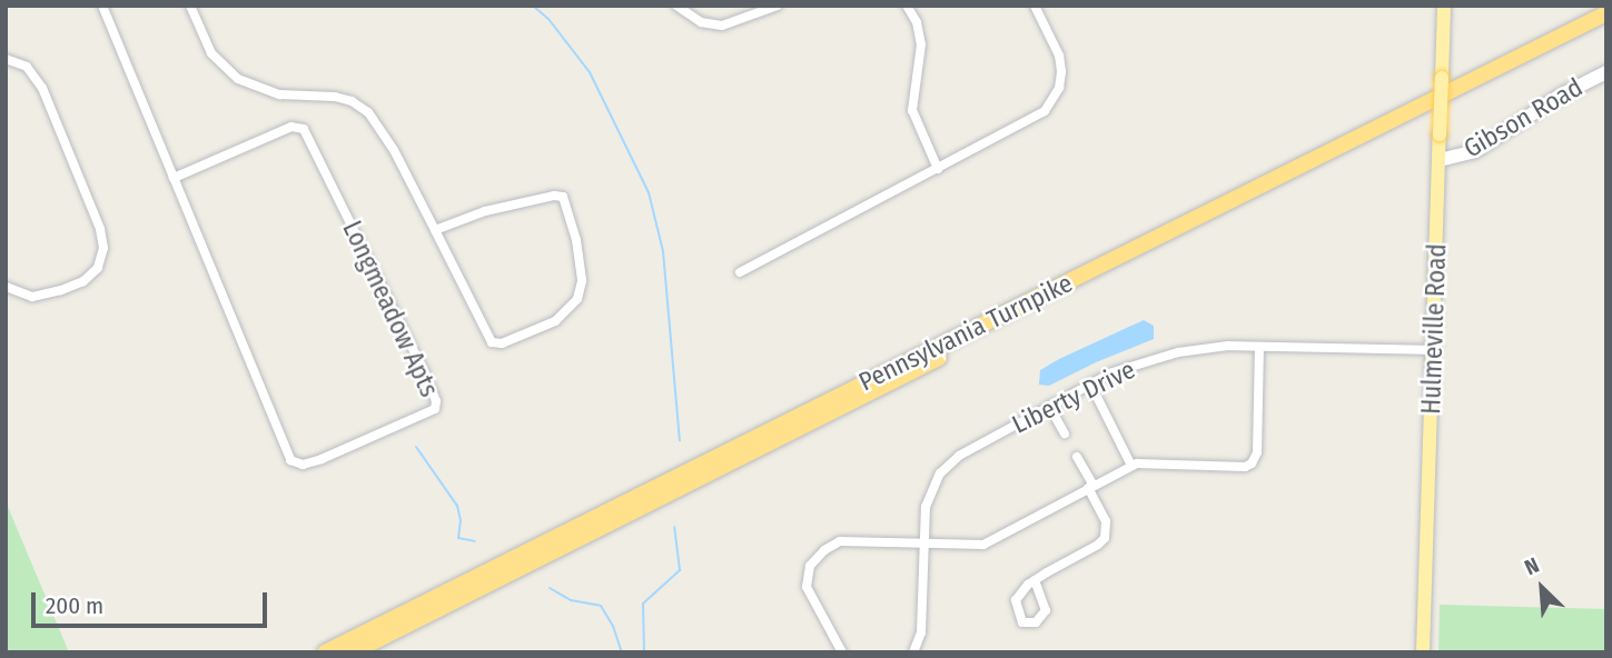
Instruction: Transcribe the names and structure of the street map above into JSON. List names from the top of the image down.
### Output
{
  "streets": {
    "highway": ["Pennsylvania Turnpike"],
    "main road": ["Gibson Road", "Hulmeville Road"],
    "street": ["Longmeadow Apts", "Liberty Drive"]
  },
  "crossings": [
    ["Gibson Road", "Hulmeville Road"],
    ["Hulmeville Road", "Liberty Drive"]
  ],
  "scale_bar": "200 m",
  "north": "top left"
}
